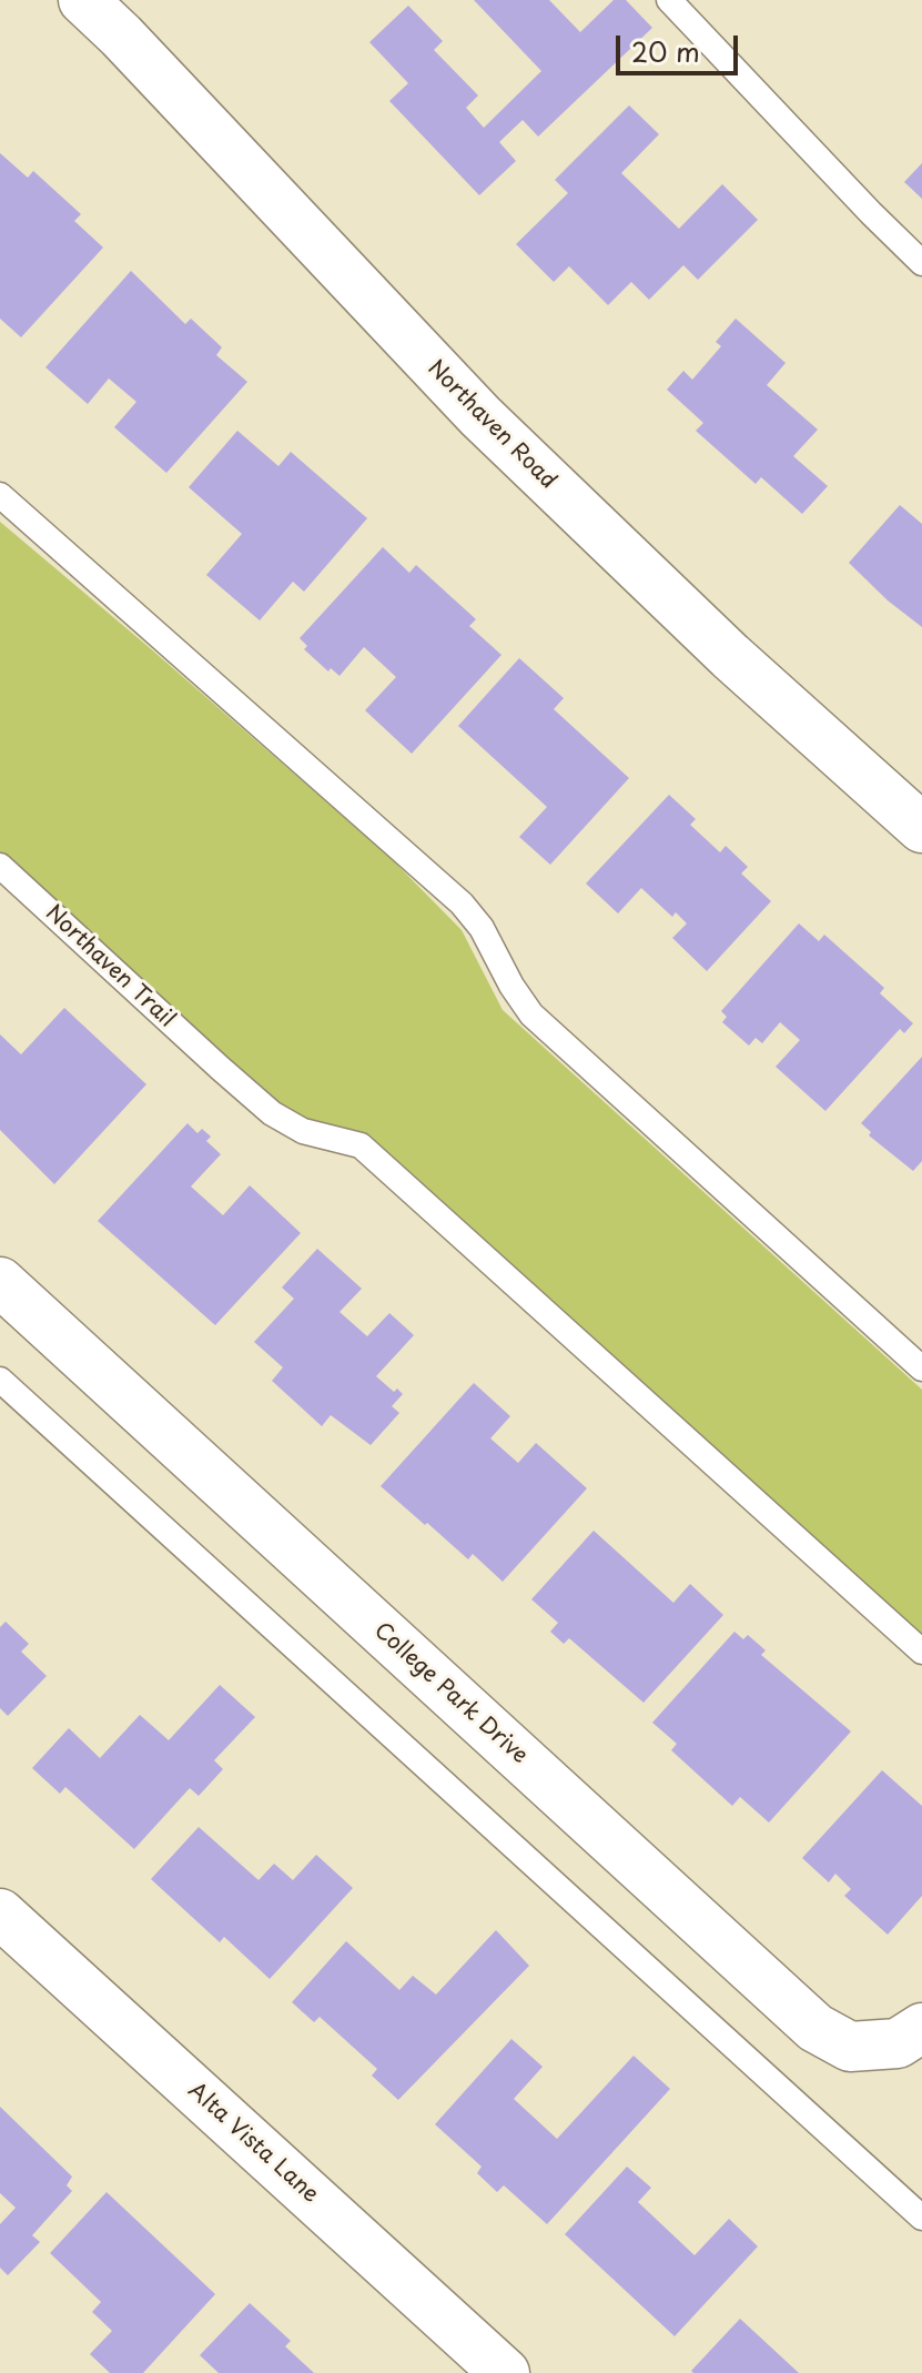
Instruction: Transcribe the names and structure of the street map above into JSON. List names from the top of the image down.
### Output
{
  "streets": {
    "street": ["Northaven Road", "College Park Drive", "Alta Vista Lane"],
    "lane": ["Northaven Trail"]
  },
  "scale_bar": "20 m"
}
